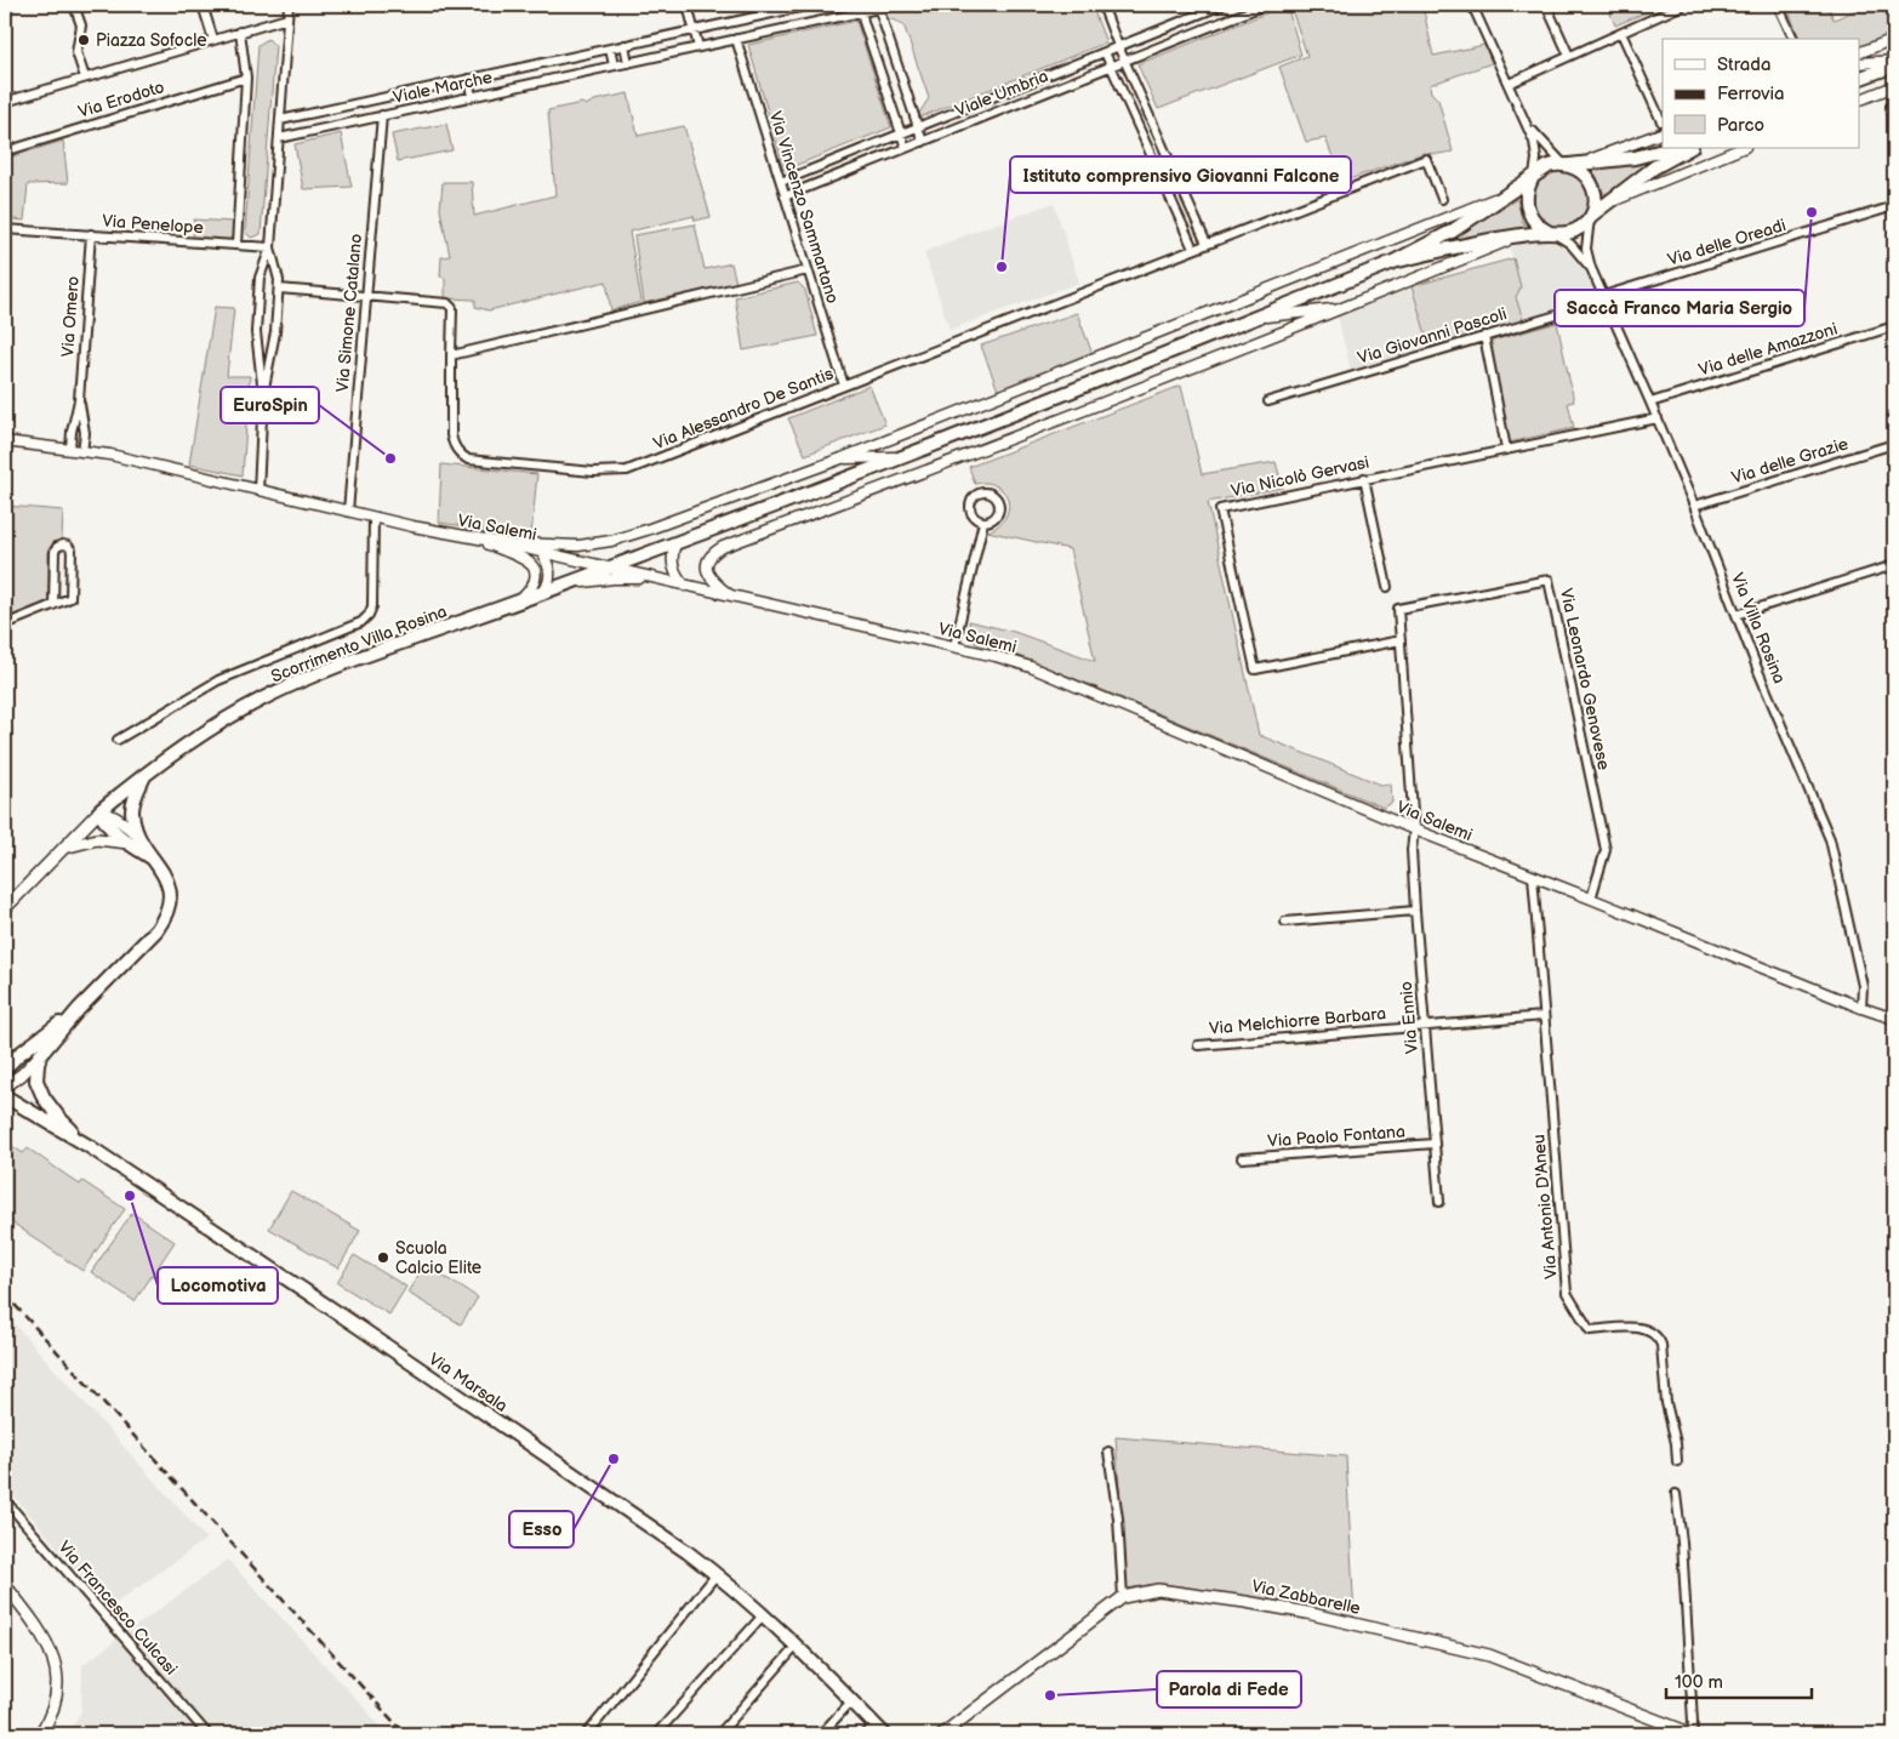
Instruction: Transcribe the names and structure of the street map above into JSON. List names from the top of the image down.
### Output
{
  "streets": {
    "main road": ["Scorrimento Villa Rosina", "Via Marsala", "Via Zabbarelle"],
    "street": [
      "Viale Marche",
      "Viale Umbria",
      "Via Erodoto",
      "Via Vincenzo Sammartano",
      "Via Penelope",
      "Via delle Oreadi",
      "Via Simone Catalano",
      "Via Omero",
      "Via Giovanni Pascoli",
      "Via delle Amazzoni",
      "Via Alessandro De Santis",
      "Via delle Grazie",
      "Via Nicolò Gervasi",
      "Via Salemi",
      "Via Villa Rosina",
      "Via Leonardo Genovese",
      "Via Ennio",
      "Via Melchiorre Barbara",
      "Via Paolo Fontana",
      "Via Antonio D'Aneu",
      "Via Francesco Culcasi"
    ]
  },
  "crossings": [
    ["Viale Marche", "Via Vincenzo Sammartano"],
    ["Viale Marche", "Via Simone Catalano"],
    ["Viale Umbria", "Via Vincenzo Sammartano"],
    ["Via Vincenzo Sammartano", "Via Alessandro De Santis"],
    ["Via Penelope", "Via Omero"],
    ["Via delle Oreadi", "Via Giovanni Pascoli"],
    ["Via delle Oreadi", "Via Villa Rosina"],
    ["Via Simone Catalano", "Via Alessandro De Santis"],
    ["Via Simone Catalano", "Via Salemi"],
    ["Via Giovanni Pascoli", "Via Villa Rosina"],
    ["Via delle Amazzoni", "Via Villa Rosina"],
    ["Via delle Grazie", "Via Villa Rosina"],
    ["Via Nicolò Gervasi", "Via Villa Rosina"],
    ["Via Nicolò Gervasi", "Via Ennio"],
    ["Via Salemi", "Via Villa Rosina"],
    ["Via Salemi", "Scorrimento Villa Rosina"],
    ["Via Salemi", "Via Leonardo Genovese"],
    ["Via Salemi", "Via Ennio"],
    ["Via Salemi", "Via Antonio D'Aneu"],
    ["Via Leonardo Genovese", "Via Ennio"],
    ["Via Ennio", "Via Melchiorre Barbara"],
    ["Via Ennio", "Via Paolo Fontana"],
    ["Via Melchiorre Barbara", "Via Antonio D'Aneu"]
  ],
  "places": [
    "Piazza Sofocle",
    "Saccà Franco Maria Sergio",
    "Istituto comprensivo Giovanni Falcone",
    "EuroSpin",
    "Locomotiva",
    "Scuola Calcio Elite",
    "Esso",
    "Parola di Fede"
  ],
  "legend": ["Strada", "Ferrovia", "Parco"],
  "scale_bar": "100 m"
}
